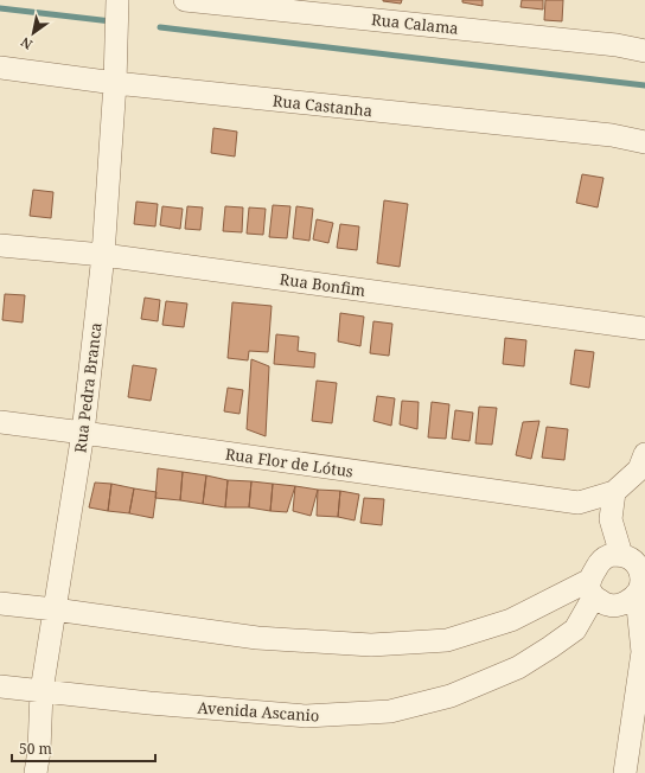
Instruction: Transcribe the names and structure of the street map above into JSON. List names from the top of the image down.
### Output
{
  "streets": {
    "street": [
      "Rua Calama",
      "Rua Castanha",
      "Rua Bonfim",
      "Rua Pedra Branca",
      "Rua Flor de Lótus",
      "Avenida Ascanio"
    ]
  },
  "crossings": [
    ["Rua Castanha", "Rua Pedra Branca"],
    ["Rua Bonfim", "Rua Pedra Branca"],
    ["Rua Pedra Branca", "Rua Flor de Lótus"],
    ["Rua Pedra Branca", "Avenida Ascanio"]
  ],
  "scale_bar": "50 m",
  "north": "bottom left"
}
